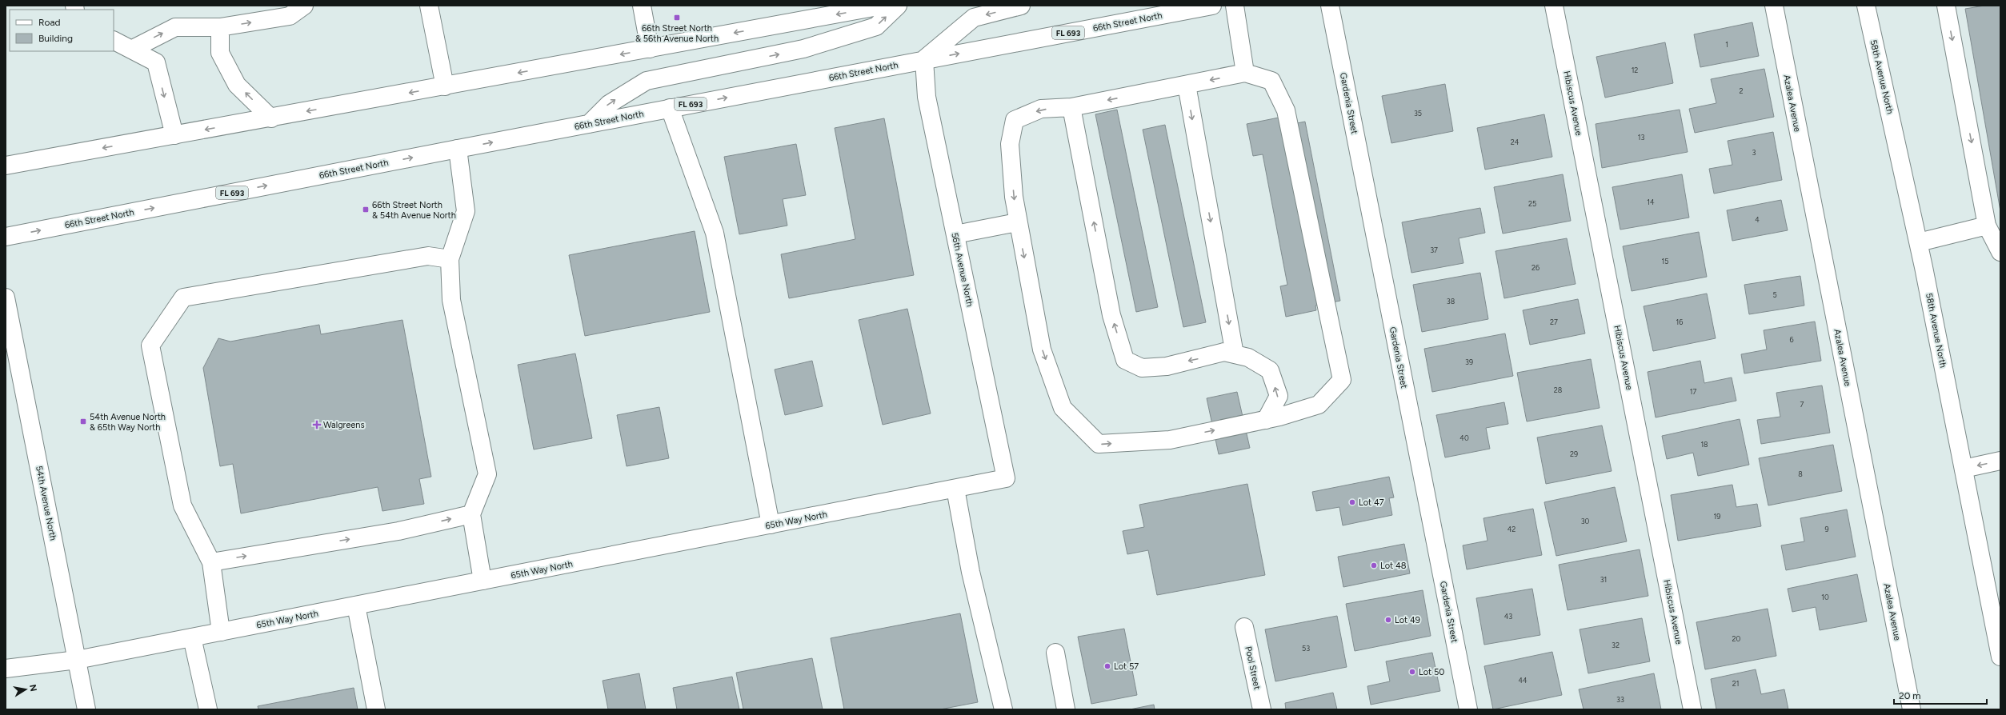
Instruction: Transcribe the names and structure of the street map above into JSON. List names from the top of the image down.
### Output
{
  "streets": {
    "street": [
      "66th Street North",
      "FL 693",
      "58th Avenue North",
      "Gardenia Street",
      "Hibiscus Avenue",
      "Azalea Avenue",
      "56th Avenue North",
      "54th Avenue North",
      "65th Way North",
      "Pool Street"
    ]
  },
  "crossings": [
    ["66th Street North", "56th Avenue North"],
    ["56th Avenue North", "65th Way North"],
    ["54th Avenue North", "65th Way North"]
  ],
  "places": {
    "transit": ["66th Street North & 56th Avenue North", "66th Street North & 54th Avenue North", "54th Avenue North & 65th Way North"],
    "health": ["Walgreens"],
    "other": [
      "Lot 47",
      "Lot 48",
      "Lot 49",
      "Lot 57",
      "Lot 50"
    ]
  },
  "house_numbers": [
    "1",
    "12",
    "2",
    "35",
    "13",
    "24",
    "3",
    "14",
    "25",
    "4",
    "37",
    "15",
    "26",
    "5",
    "38",
    "27",
    "16",
    "6",
    "39",
    "28",
    "17",
    "7",
    "40",
    "18",
    "29",
    "8",
    "19",
    "30",
    "42",
    "9",
    "31",
    "10",
    "43",
    "20",
    "32",
    "53",
    "44",
    "21",
    "33"
  ],
  "legend": ["Road", "Building"],
  "scale_bar": "20 m",
  "north": "right"
}
